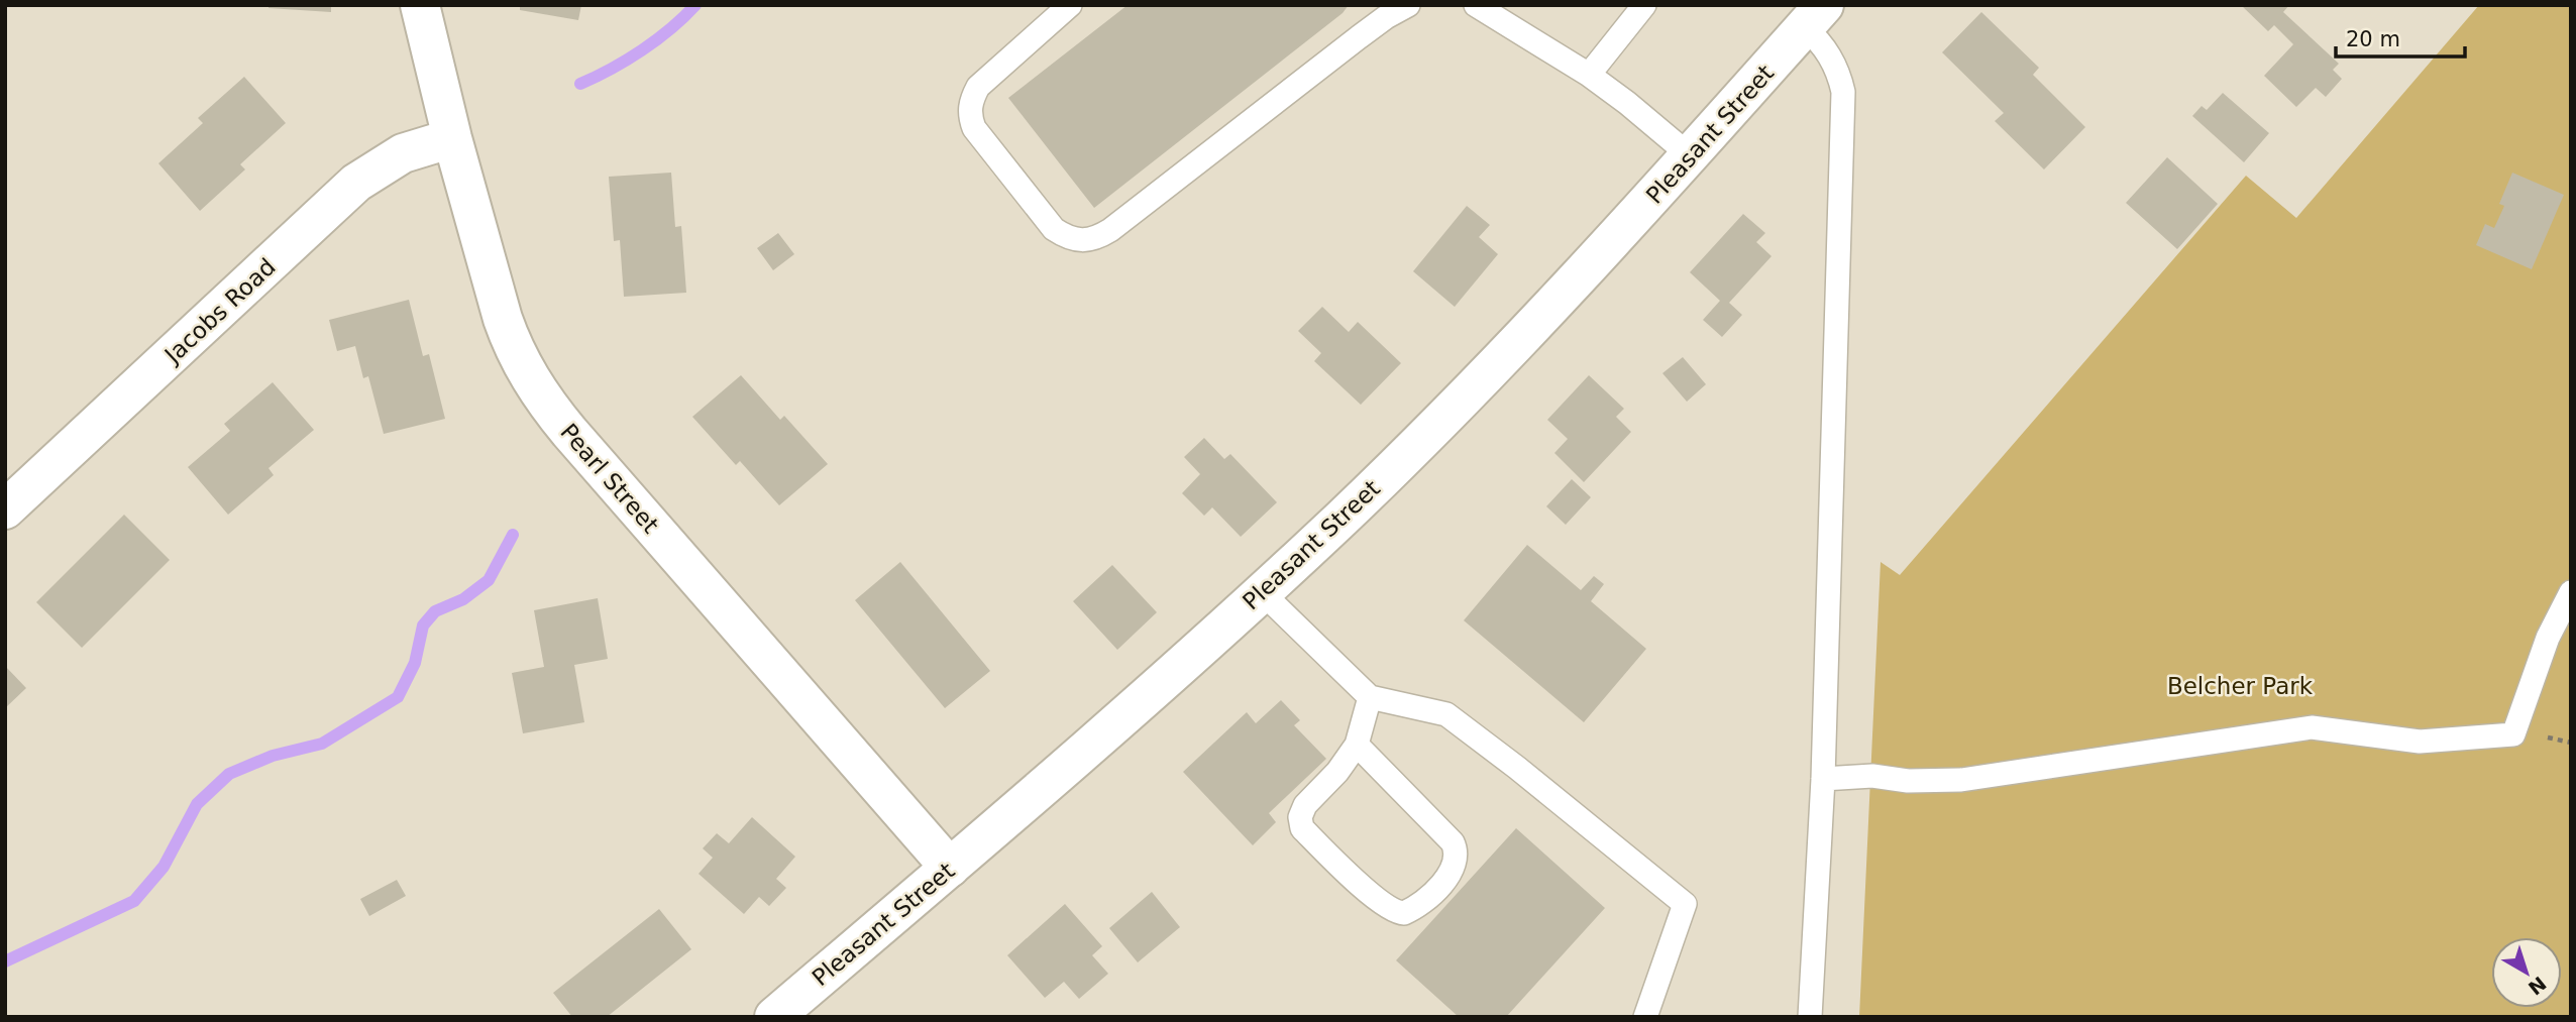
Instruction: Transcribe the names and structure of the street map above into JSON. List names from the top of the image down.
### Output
{
  "streets": {
    "street": ["Pleasant Street", "Jacobs Road", "Pearl Street"]
  },
  "crossings": [
    ["Pleasant Street", "Pearl Street"],
    ["Jacobs Road", "Pearl Street"]
  ],
  "parks": ["Belcher Park"],
  "scale_bar": "20 m",
  "north": "bottom right"
}
